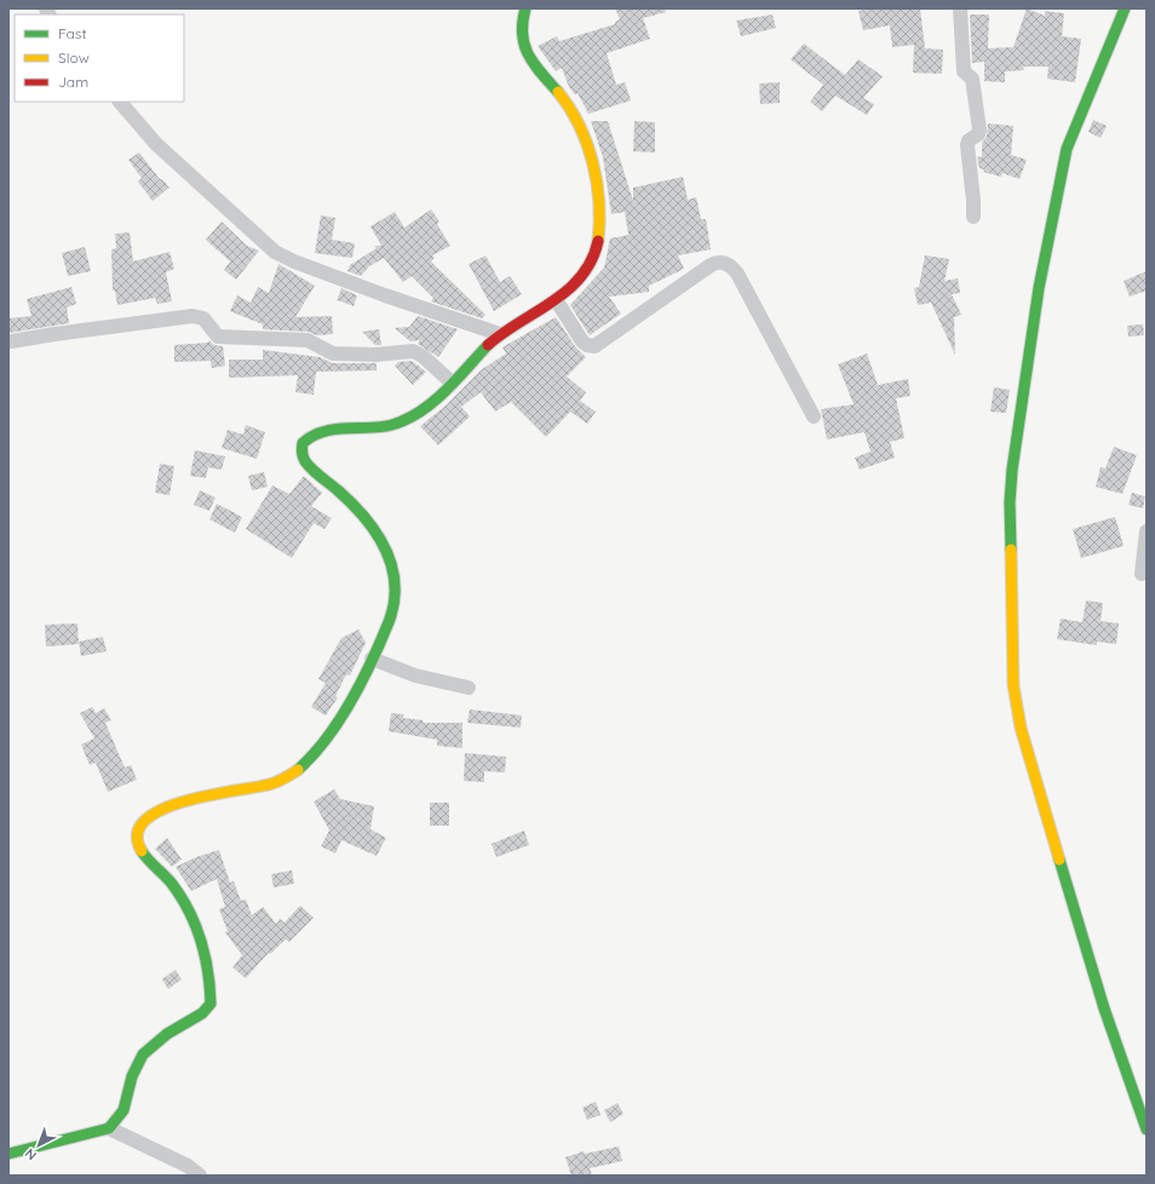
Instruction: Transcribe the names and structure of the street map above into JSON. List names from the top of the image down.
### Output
{
  "legend": ["Fast", "Slow", "Jam"],
  "north": "bottom left"
}
